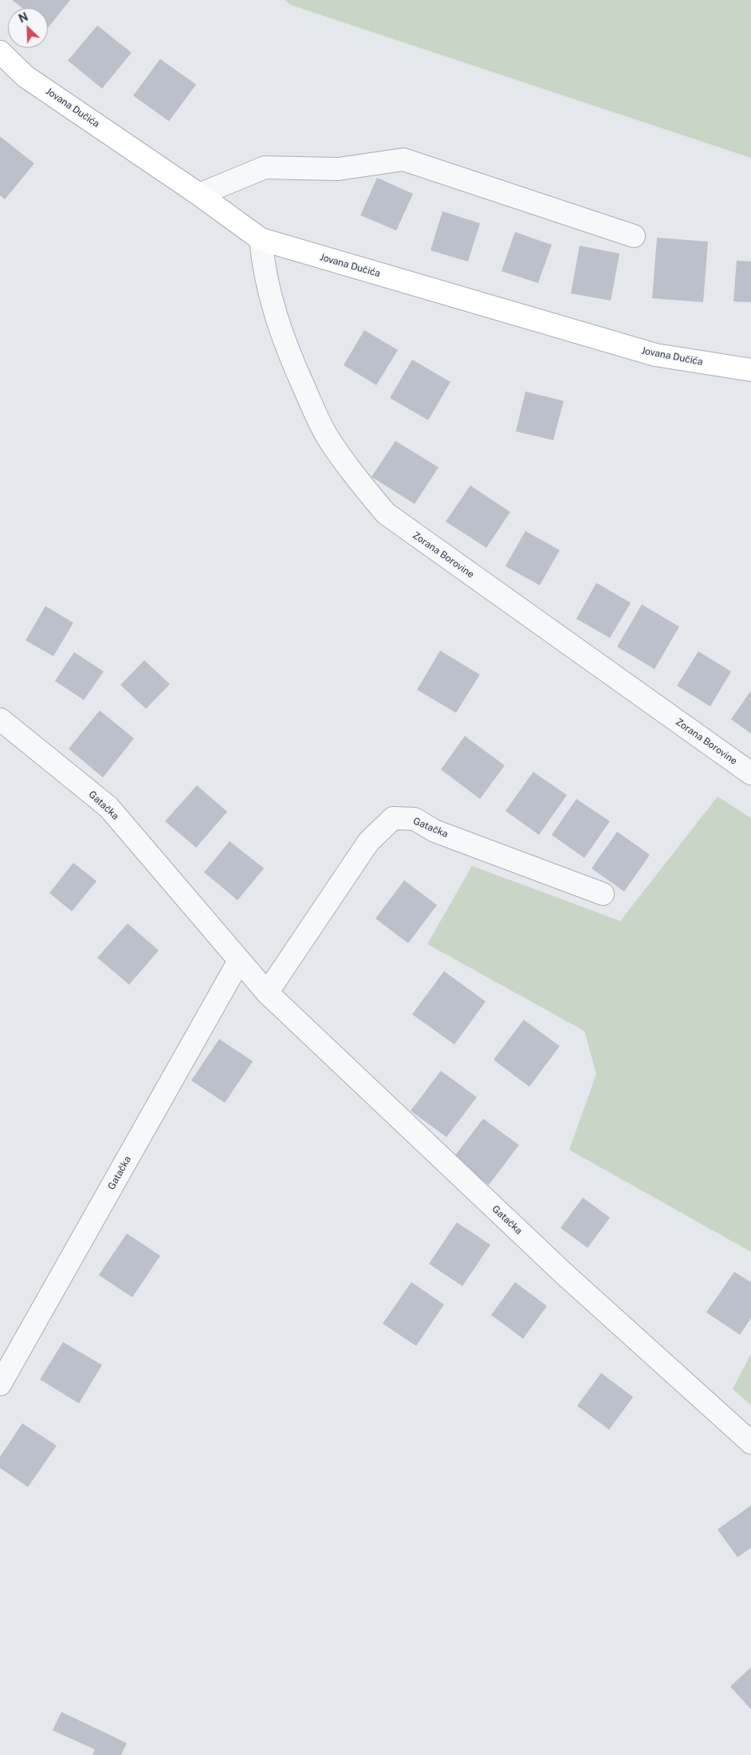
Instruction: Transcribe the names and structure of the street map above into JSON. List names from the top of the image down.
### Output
{
  "streets": {
    "main road": ["Jovana Dučića"],
    "street": ["Zorana Borovine", "Gatačka"]
  },
  "crossings": [
    ["Jovana Dučića", "Zorana Borovine"]
  ],
  "north": "top left"
}
